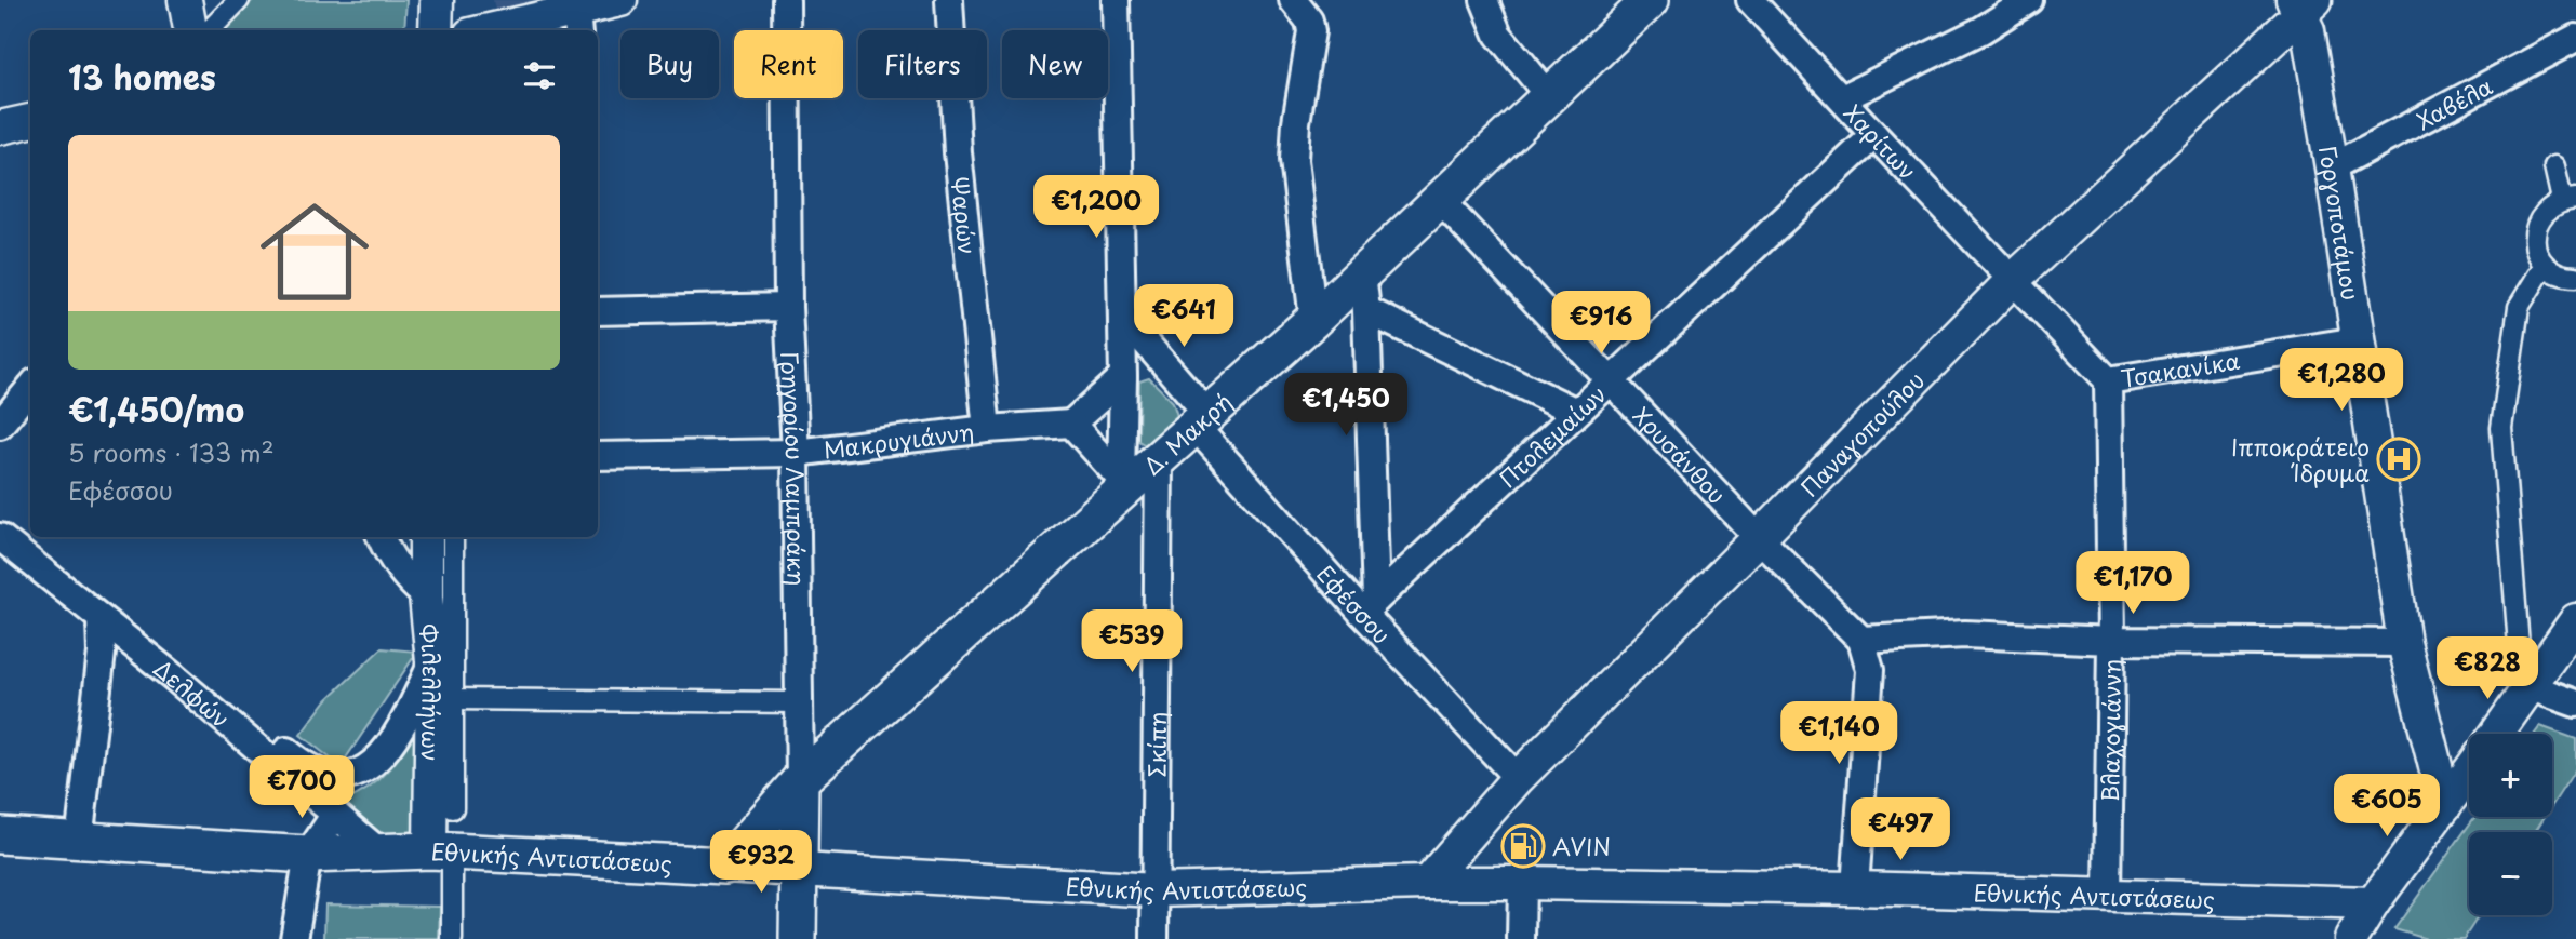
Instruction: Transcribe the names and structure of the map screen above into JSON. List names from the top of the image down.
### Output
{
  "streets": {
    "main road": ["Δ. Μακρή", "Γρηγορίου Λαμπράκη", "Εθνικής Αντιστάσεως"],
    "street": [
      "Χαβέλα",
      "Χαρίτων",
      "Ψαρών",
      "Γοργοποτάμου",
      "Τσακανίκα",
      "Παναγοπούλου",
      "Πτολεμαίων",
      "Μακρυγιάννη",
      "Χρυσάνθου",
      "Εφέσσου",
      "Φιλελλήνων",
      "Δελφών",
      "Βλαχογιάννη",
      "Σκίπη"
    ]
  },
  "crossings": [
    ["Χαβέλα", "Γοργοποτάμου"],
    ["Χαρίτων", "Τσακανίκα"],
    ["Χαρίτων", "Παναγοπούλου"],
    ["Χαρίτων", "Πτολεμαίων"],
    ["Χαρίτων", "Βλαχογιάννη"],
    ["Ψαρών", "Μακρυγιάννη"],
    ["Γοργοποτάμου", "Τσακανίκα"],
    ["Γοργοποτάμου", "Παναγοπούλου"],
    ["Τσακανίκα", "Βλαχογιάννη"],
    ["Δ. Μακρή", "Χρυσάνθου"],
    ["Δ. Μακρή", "Γρηγορίου Λαμπράκη"],
    ["Δ. Μακρή", "Εφέσσου"],
    ["Δ. Μακρή", "Σκίπη"],
    ["Δ. Μακρή", "Εθνικής Αντιστάσεως"],
    ["Παναγοπούλου", "Χρυσάνθου"],
    ["Παναγοπούλου", "Εφέσσου"],
    ["Παναγοπούλου", "Εθνικής Αντιστάσεως"],
    ["Πτολεμαίων", "Χρυσάνθου"],
    ["Πτολεμαίων", "Εφέσσου"],
    ["Μακρυγιάννη", "Γρηγορίου Λαμπράκη"],
    ["Γρηγορίου Λαμπράκη", "Εθνικής Αντιστάσεως"],
    ["Φιλελλήνων", "Εθνικής Αντιστάσεως"],
    ["Δελφών", "Εθνικής Αντιστάσεως"],
    ["Βλαχογιάννη", "Εθνικής Αντιστάσεως"],
    ["Σκίπη", "Εθνικής Αντιστάσεως"]
  ],
  "places": {
    "hospital": ["Ιπποκράτειο Ίδρυμα"],
    "fuel station": ["AVIN"]
  },
  "page": {
    "chip": [
      "Buy",
      "Rent",
      "Filters",
      "New"
    ],
    "heading": "13 homes",
    "list": [
      {
        "name": "€1,450/mo",
        "note": "5 rooms · 133 m² · Εφέσσου"
      }
    ],
    "price": [
      "€1,200",
      "€641",
      "€916",
      "€1,280",
      "€1,450",
      "€1,170",
      "€539",
      "€828",
      "€1,140",
      "€700",
      "€605",
      "€497",
      "€932"
    ],
    "map_buttons": ["+", "−"]
  }
}
